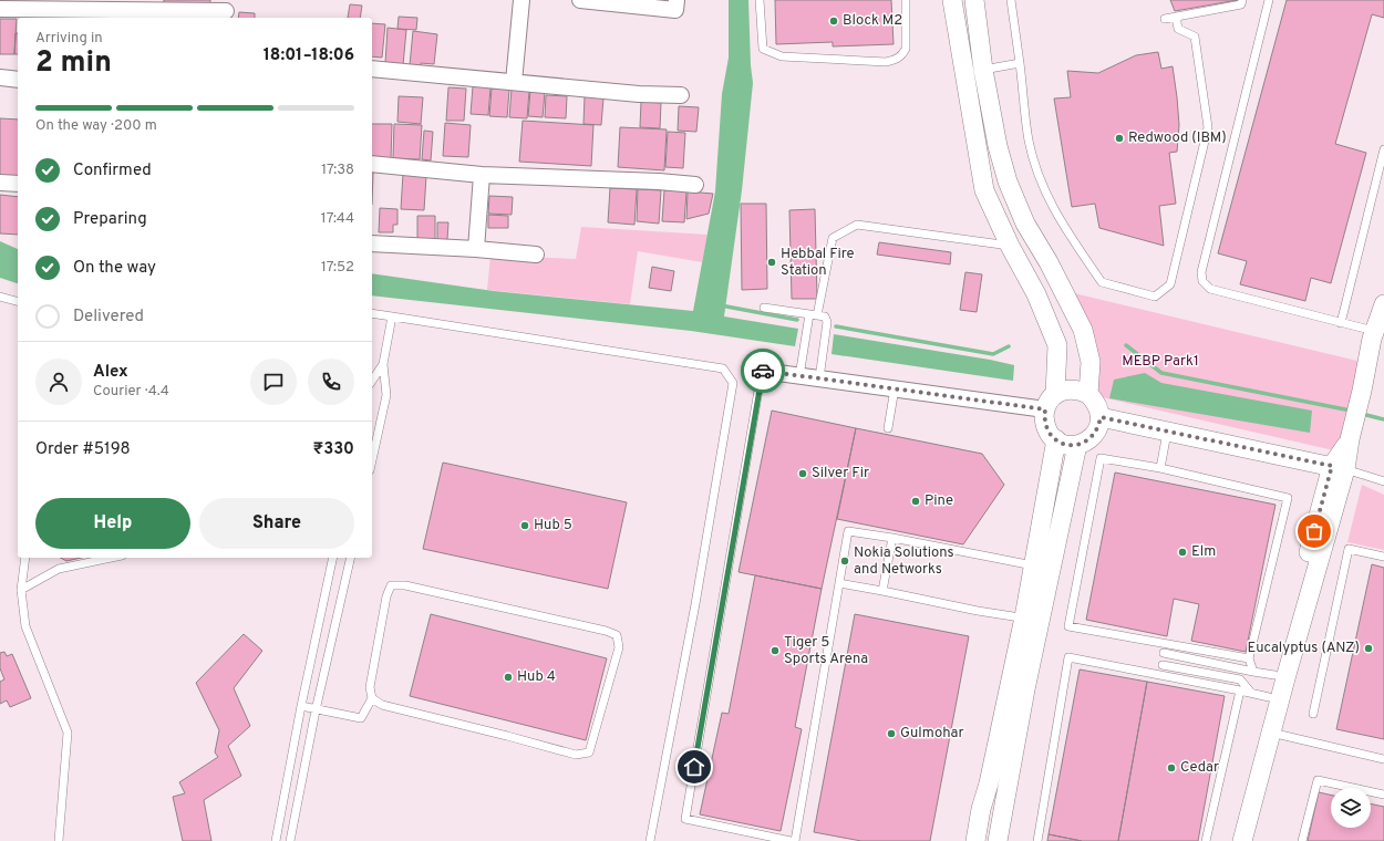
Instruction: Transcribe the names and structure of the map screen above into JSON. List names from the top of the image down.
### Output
{
  "parks": ["MEBP Park1"],
  "places": [
    "Block M2",
    "Redwood (IBM)",
    "Hebbal Fire Station",
    "Silver Fir",
    "Pine",
    "Hub 5",
    "Elm",
    "Nokia Solutions and Networks",
    "Eucalyptus (ANZ)",
    "Tiger 5 Sports Arena",
    "Hub 4",
    "Gulmohar",
    "Cedar"
  ],
  "page": {
    "heading": ["2 min", "Arriving in", "18:01–18:06"],
    "panel": [
      "Alex",
      "Courier · 4.4",
      "Order #5198",
      "₹330"
    ],
    "bar": "On the way · 200 m",
    "list": [
      ["Confirmed", "17:38"],
      ["Preparing", "17:44"],
      ["On the way", "17:52"],
      "Delivered"
    ],
    "buttons": ["Help", "Share"]
  }
}
